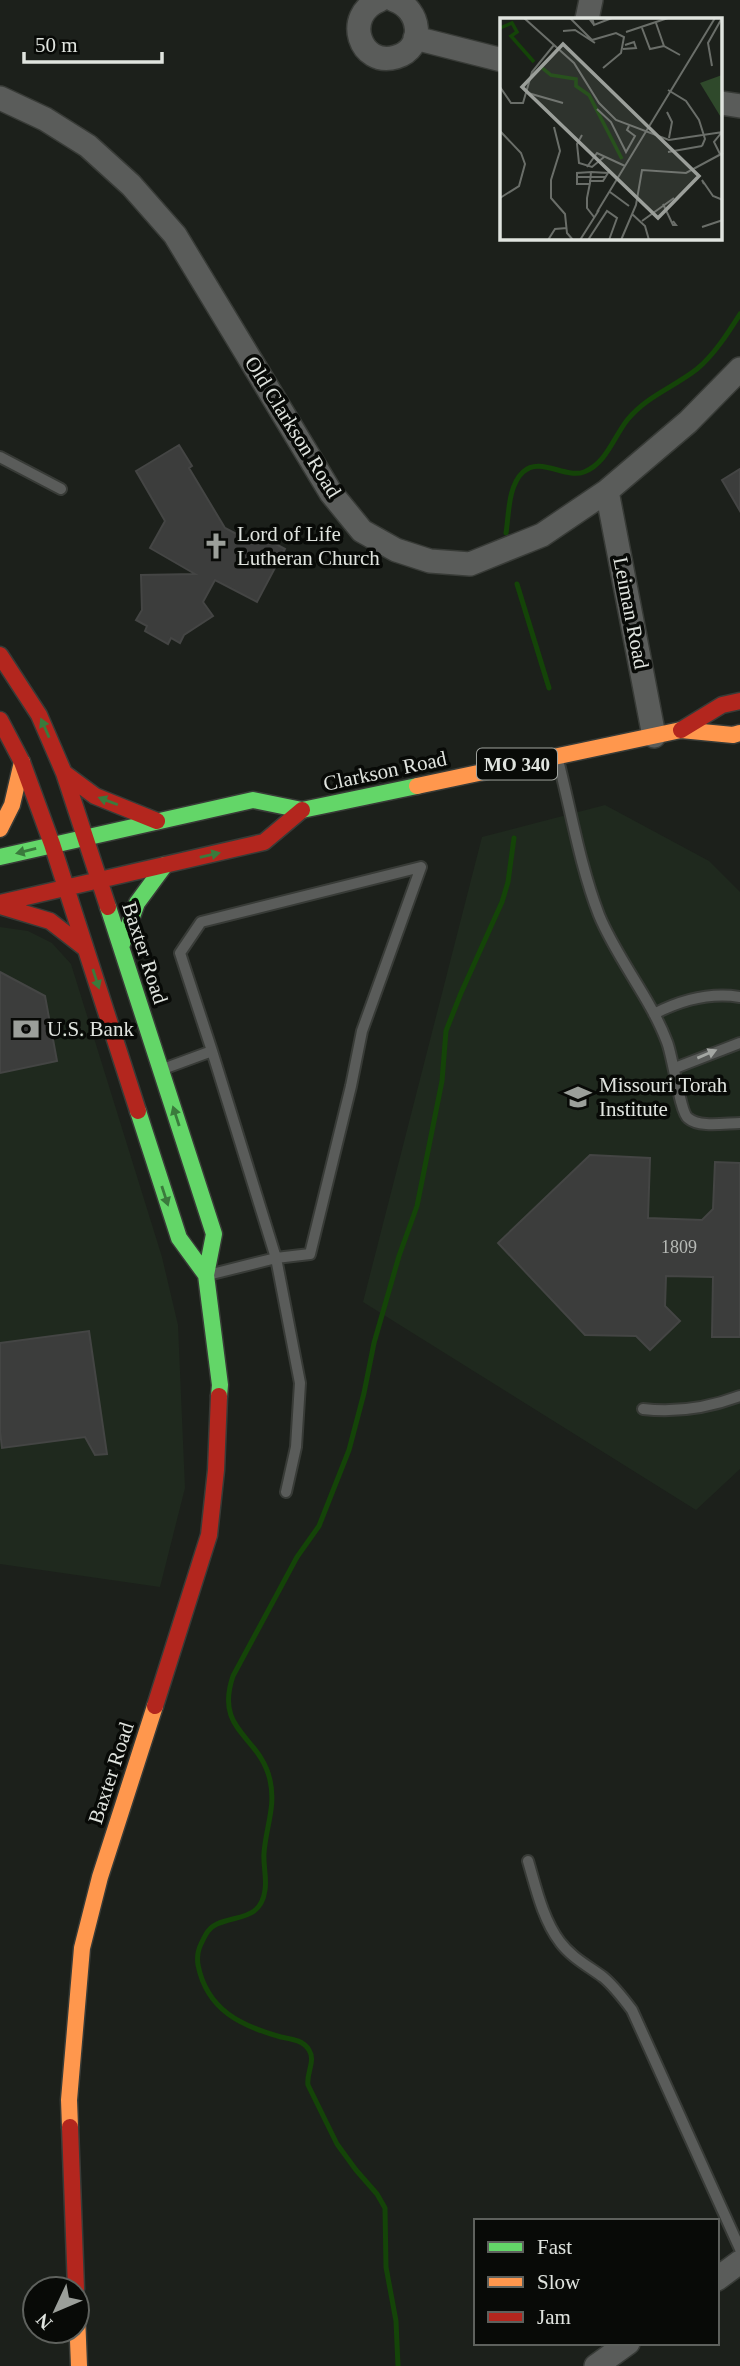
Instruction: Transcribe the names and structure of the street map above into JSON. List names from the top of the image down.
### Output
{
  "streets": {
    "main road": ["MO 340", "Clarkson Road", "Baxter Road"],
    "street": ["Old Clarkson Road", "Leiman Road"]
  },
  "crossings": [
    ["Old Clarkson Road", "Leiman Road"],
    ["Leiman Road", "Clarkson Road"],
    ["Clarkson Road", "Baxter Road"]
  ],
  "places": {
    "church": ["Lord of Life Lutheran Church"],
    "bank": ["U.S. Bank"],
    "school or university": ["Missouri Torah Institute"]
  },
  "house_numbers": ["1809"],
  "legend": ["Fast", "Slow", "Jam"],
  "scale_bar": "50 m",
  "north": "bottom left"
}
